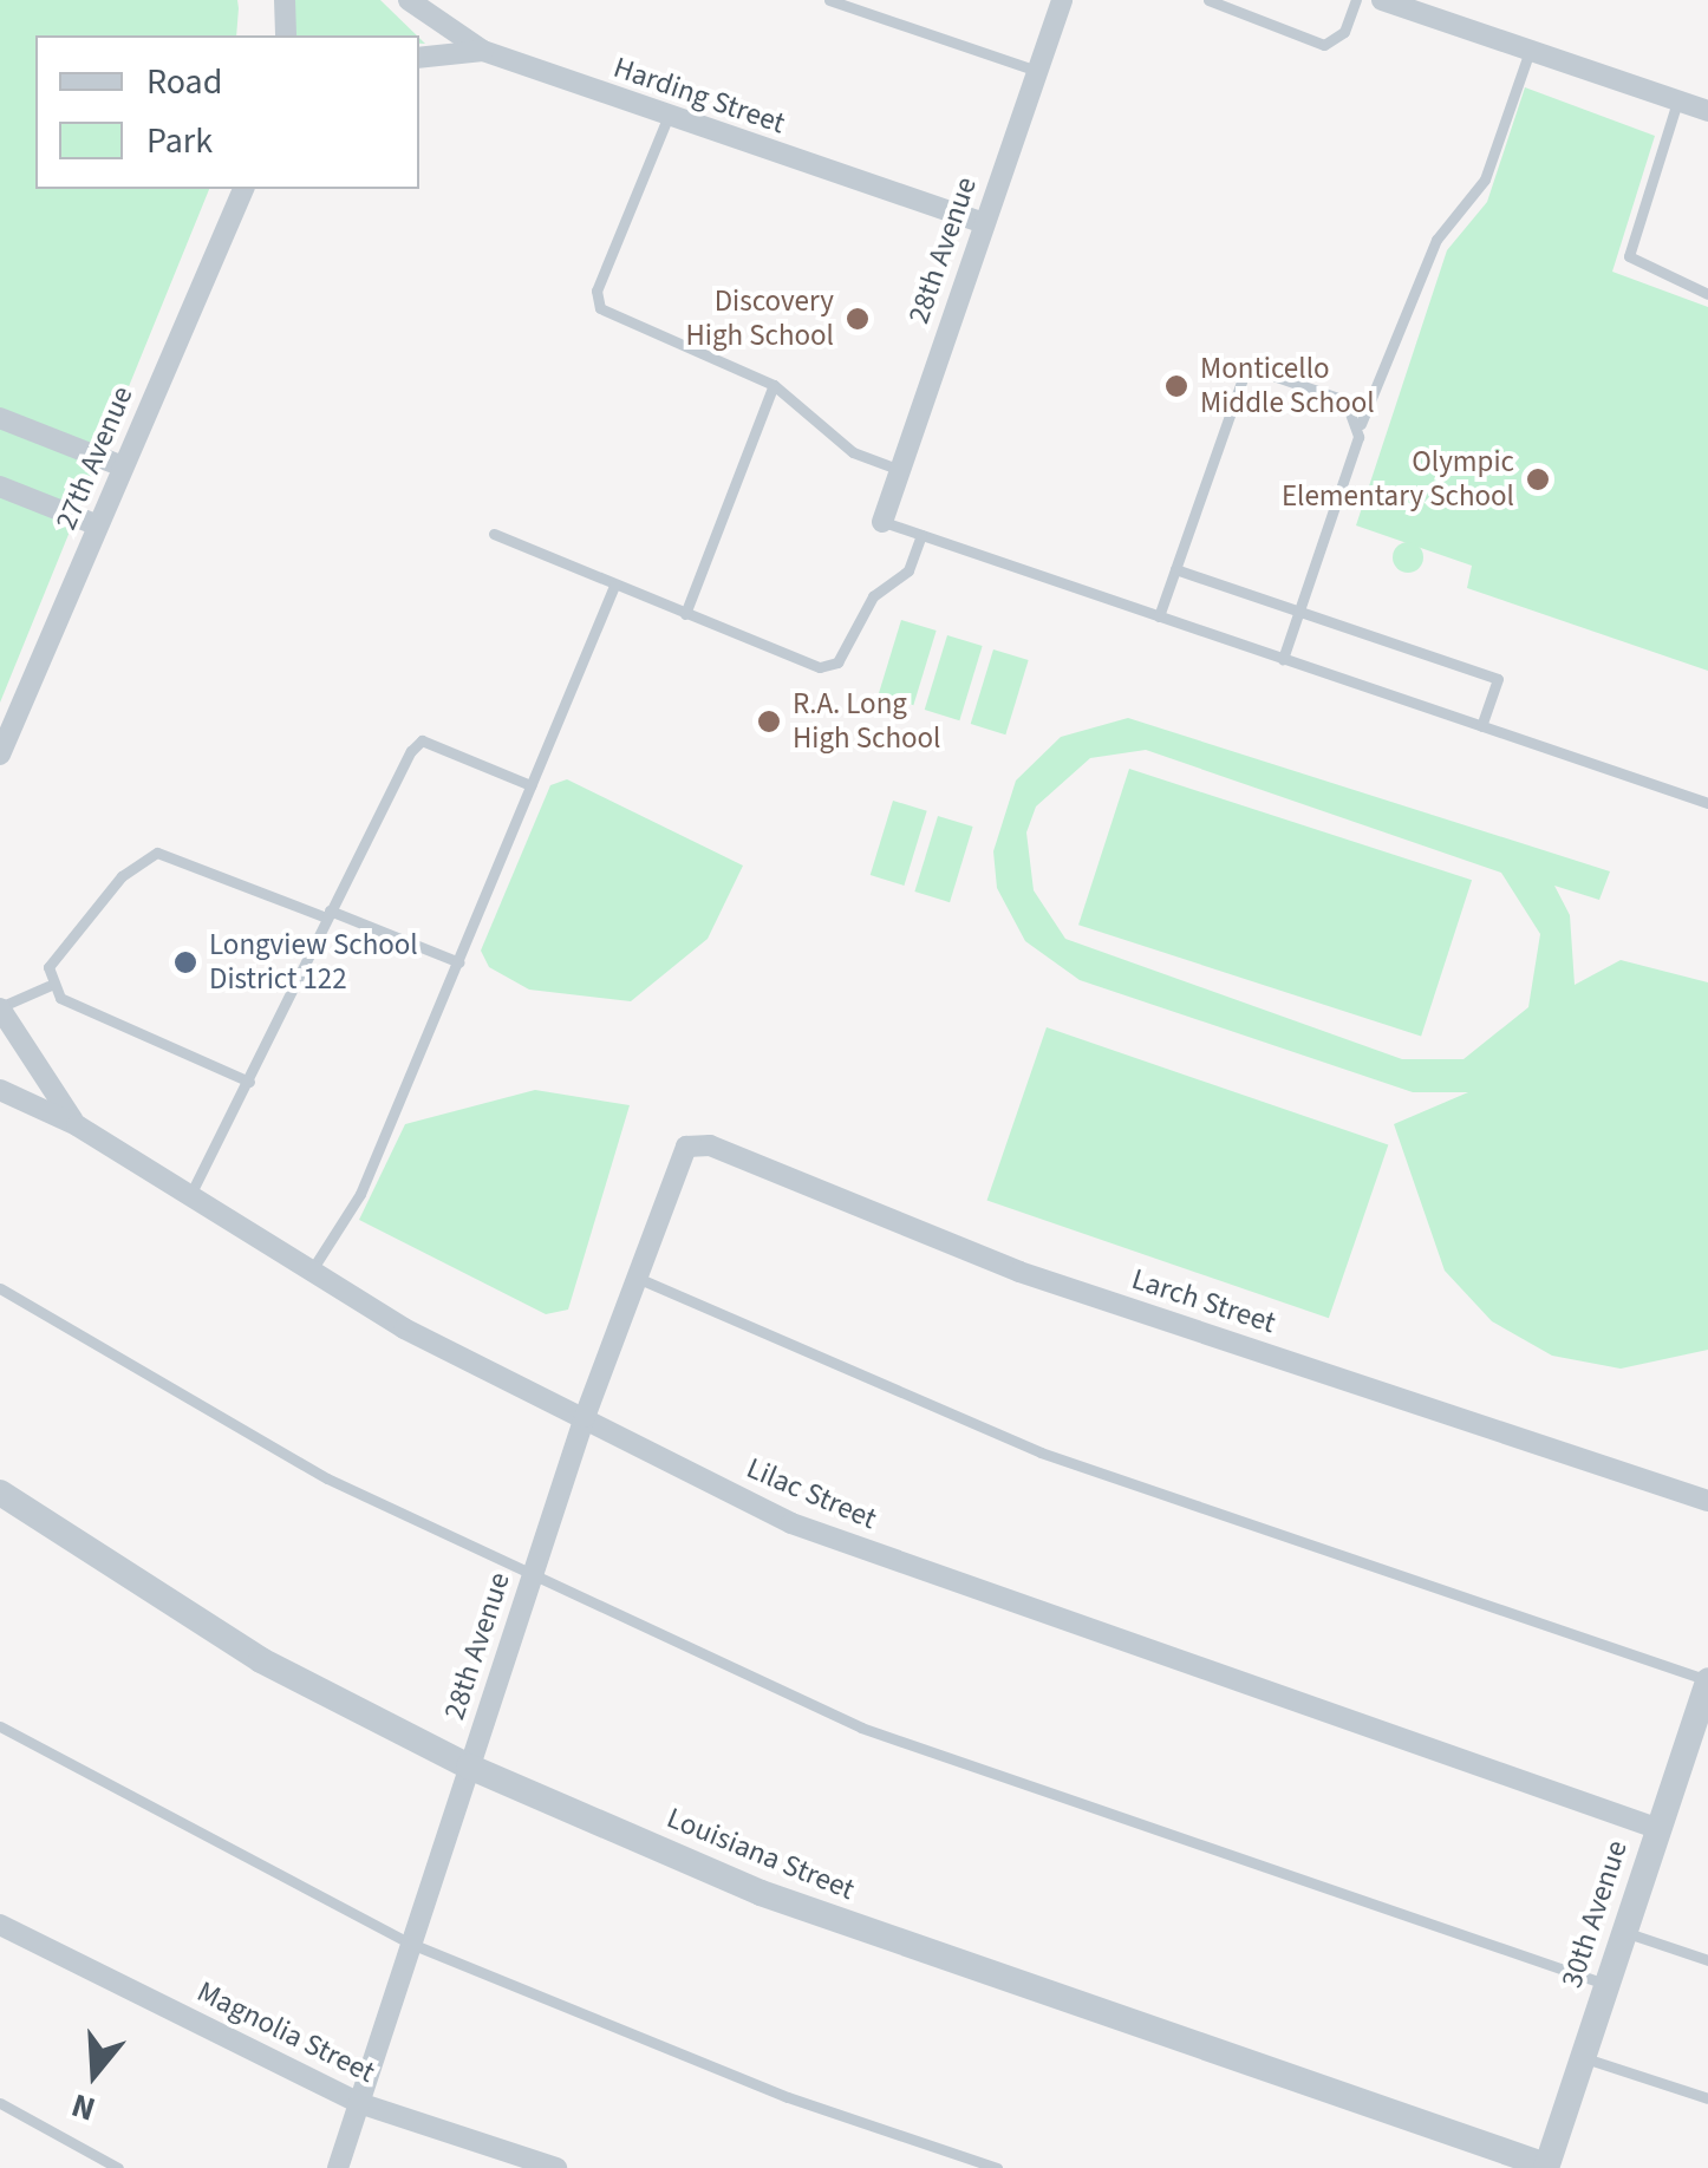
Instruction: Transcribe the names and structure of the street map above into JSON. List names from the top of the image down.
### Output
{
  "streets": {
    "street": [
      "Harding Street",
      "28th Avenue",
      "27th Avenue",
      "Larch Street",
      "Lilac Street",
      "Louisiana Street",
      "30th Avenue",
      "Magnolia Street"
    ]
  },
  "crossings": [
    ["Harding Street", "28th Avenue"],
    ["28th Avenue", "Larch Street"],
    ["28th Avenue", "Lilac Street"],
    ["28th Avenue", "Louisiana Street"],
    ["28th Avenue", "Magnolia Street"],
    ["Lilac Street", "30th Avenue"],
    ["Louisiana Street", "30th Avenue"]
  ],
  "places": [
    "Discovery High School",
    "Monticello Middle School",
    "Olympic Elementary School",
    "R.A. Long High School",
    "Longview School District 122"
  ],
  "legend": ["Road", "Park"],
  "north": "bottom"
}
